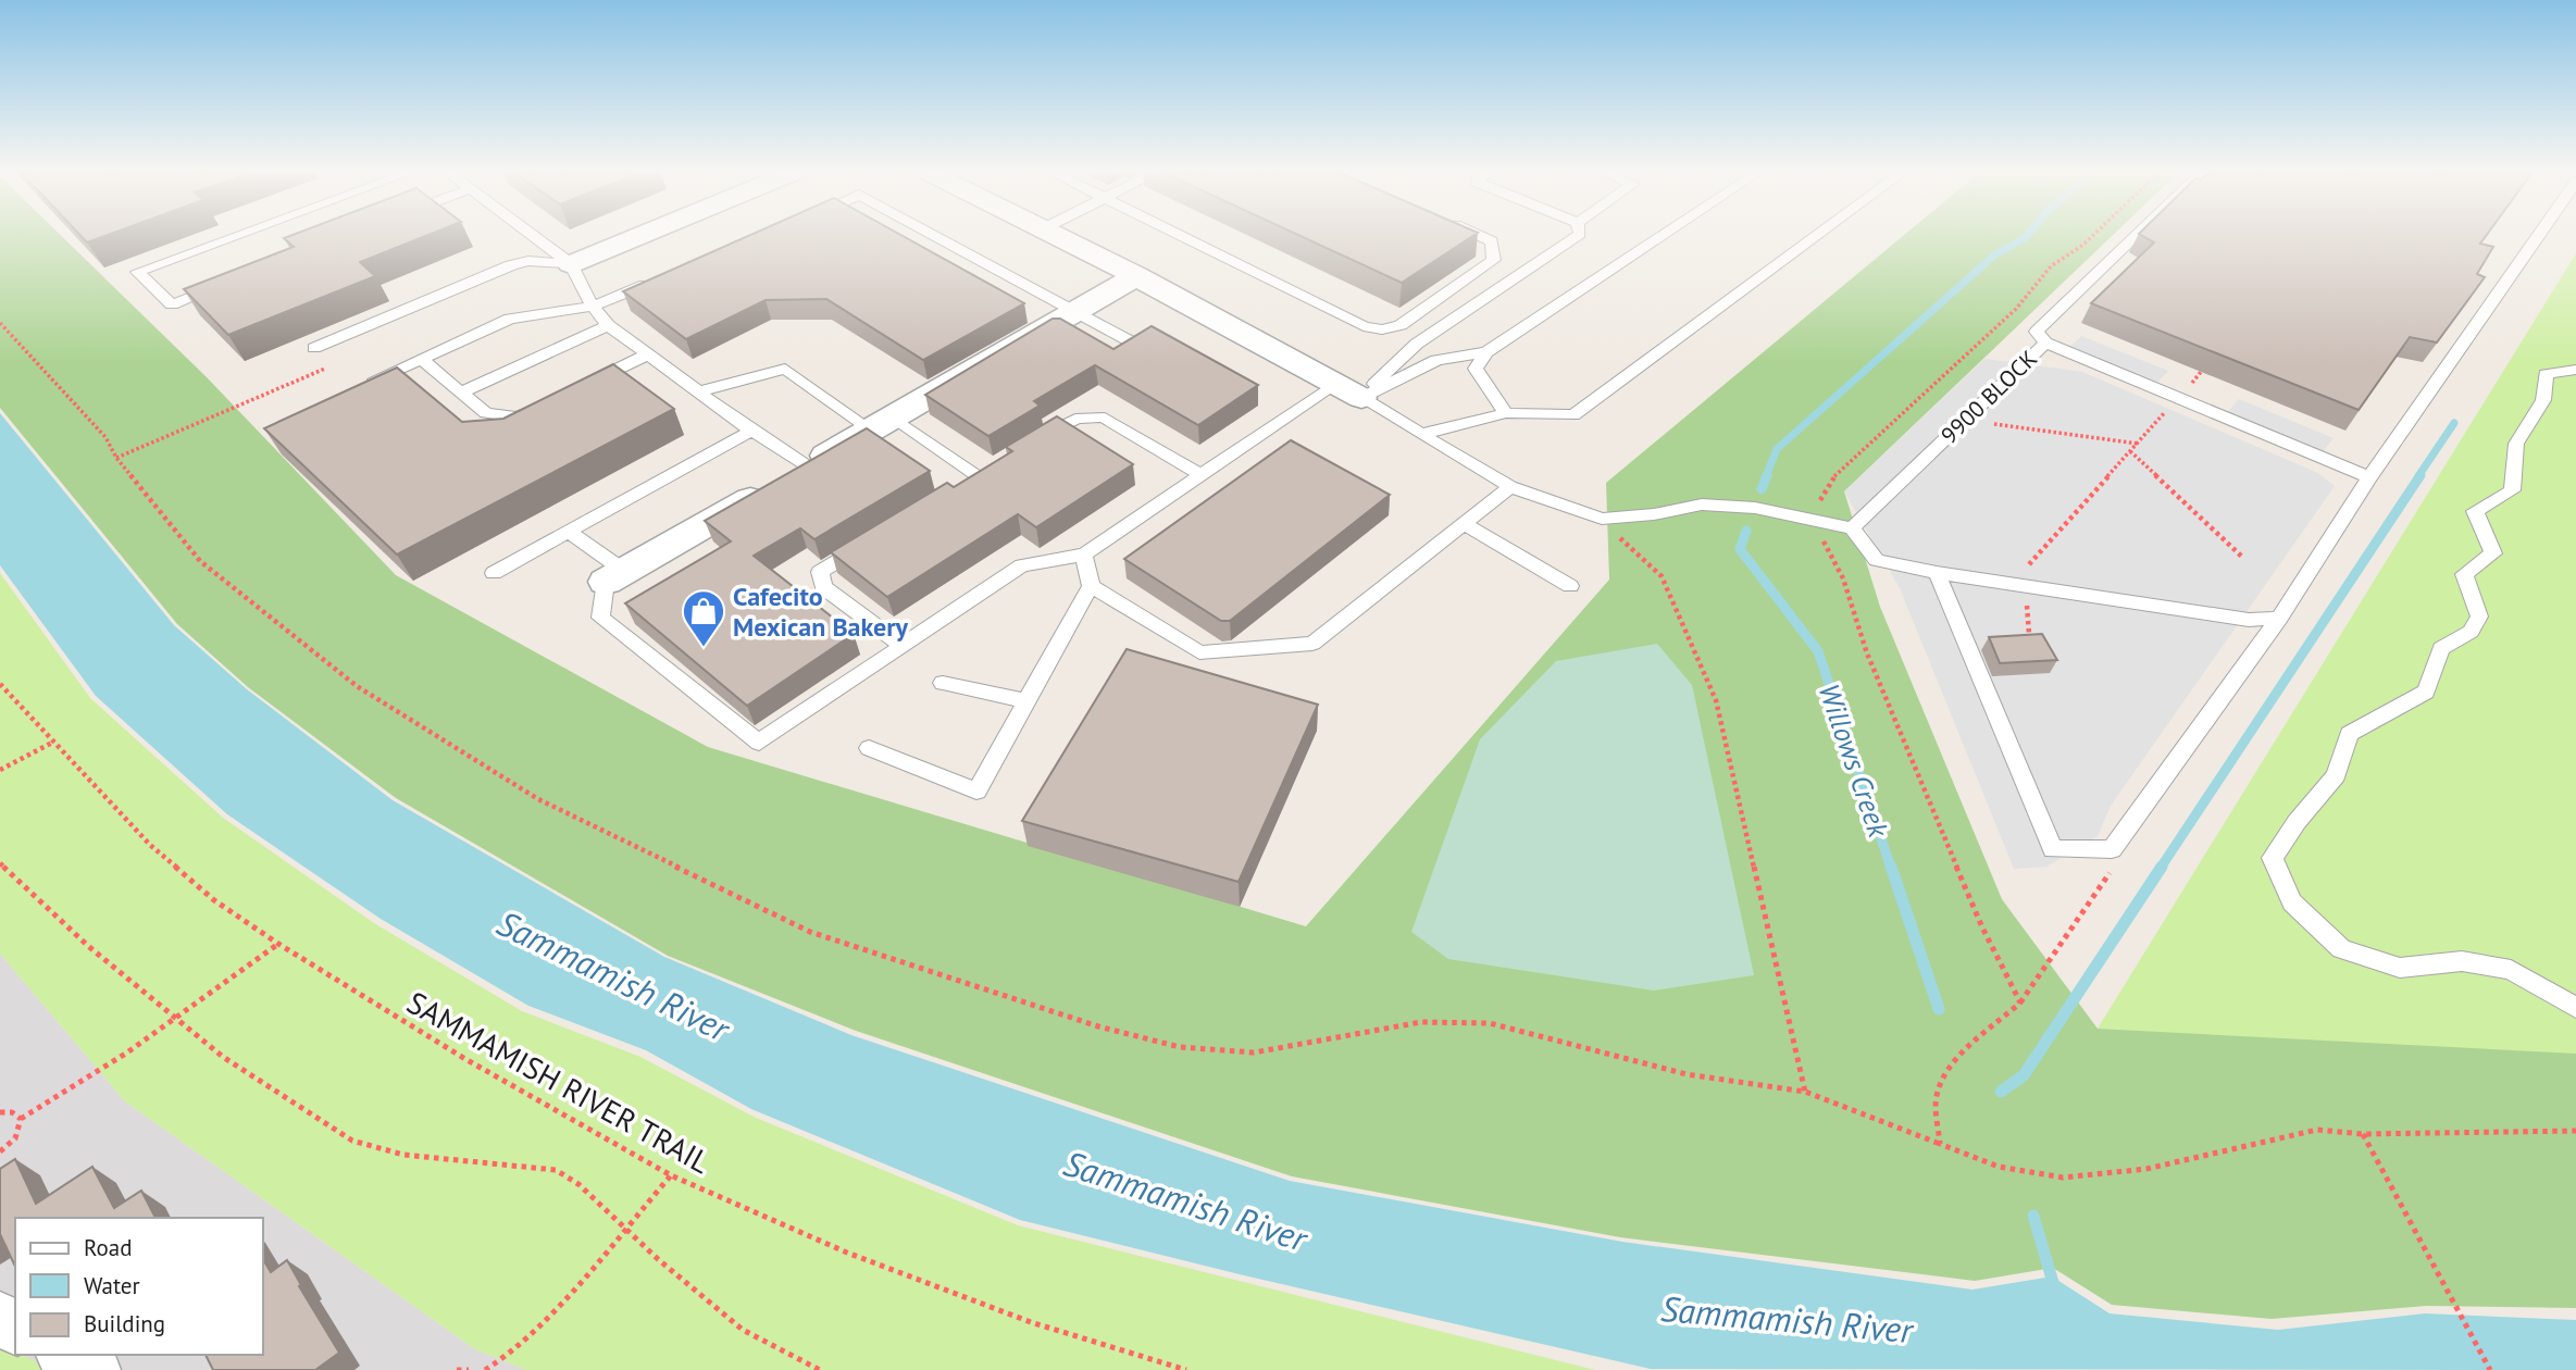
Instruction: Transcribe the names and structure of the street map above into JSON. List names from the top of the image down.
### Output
{
  "streets": {
    "lane": ["9900 BLOCK"],
    "path": ["SAMMAMISH RIVER TRAIL"]
  },
  "water": ["Willows Creek", "Sammamish River"],
  "places": {
    "shop": ["Cafecito Mexican Bakery"]
  },
  "legend": ["Road", "Water", "Building"]
}
